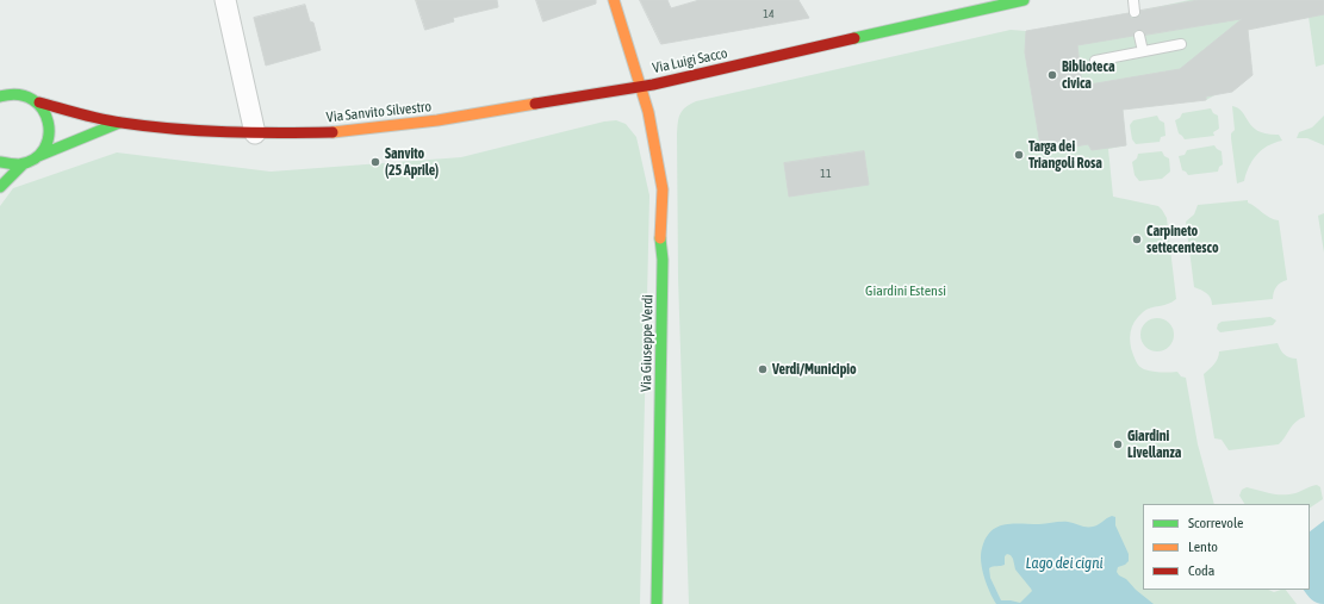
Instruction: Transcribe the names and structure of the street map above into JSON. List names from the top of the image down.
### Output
{
  "streets": {
    "main road": ["Via Luigi Sacco", "Via Sanvito Silvestro", "Via Giuseppe Verdi"]
  },
  "crossings": [
    ["Via Luigi Sacco", "Via Sanvito Silvestro"],
    ["Via Luigi Sacco", "Via Giuseppe Verdi"],
    ["Via Sanvito Silvestro", "Via Giuseppe Verdi"]
  ],
  "water": ["Lago dei cigni"],
  "parks": ["Giardini Estensi"],
  "places": [
    "Biblioteca civica",
    "Targa dei Triangoli Rosa",
    "Sanvito (25 Aprile)",
    "Carpineto settecentesco",
    "Verdi/Municipio",
    "Giardini Livellanza"
  ],
  "house_numbers": ["14", "11"],
  "legend": ["Scorrevole", "Lento", "Coda"]
}
